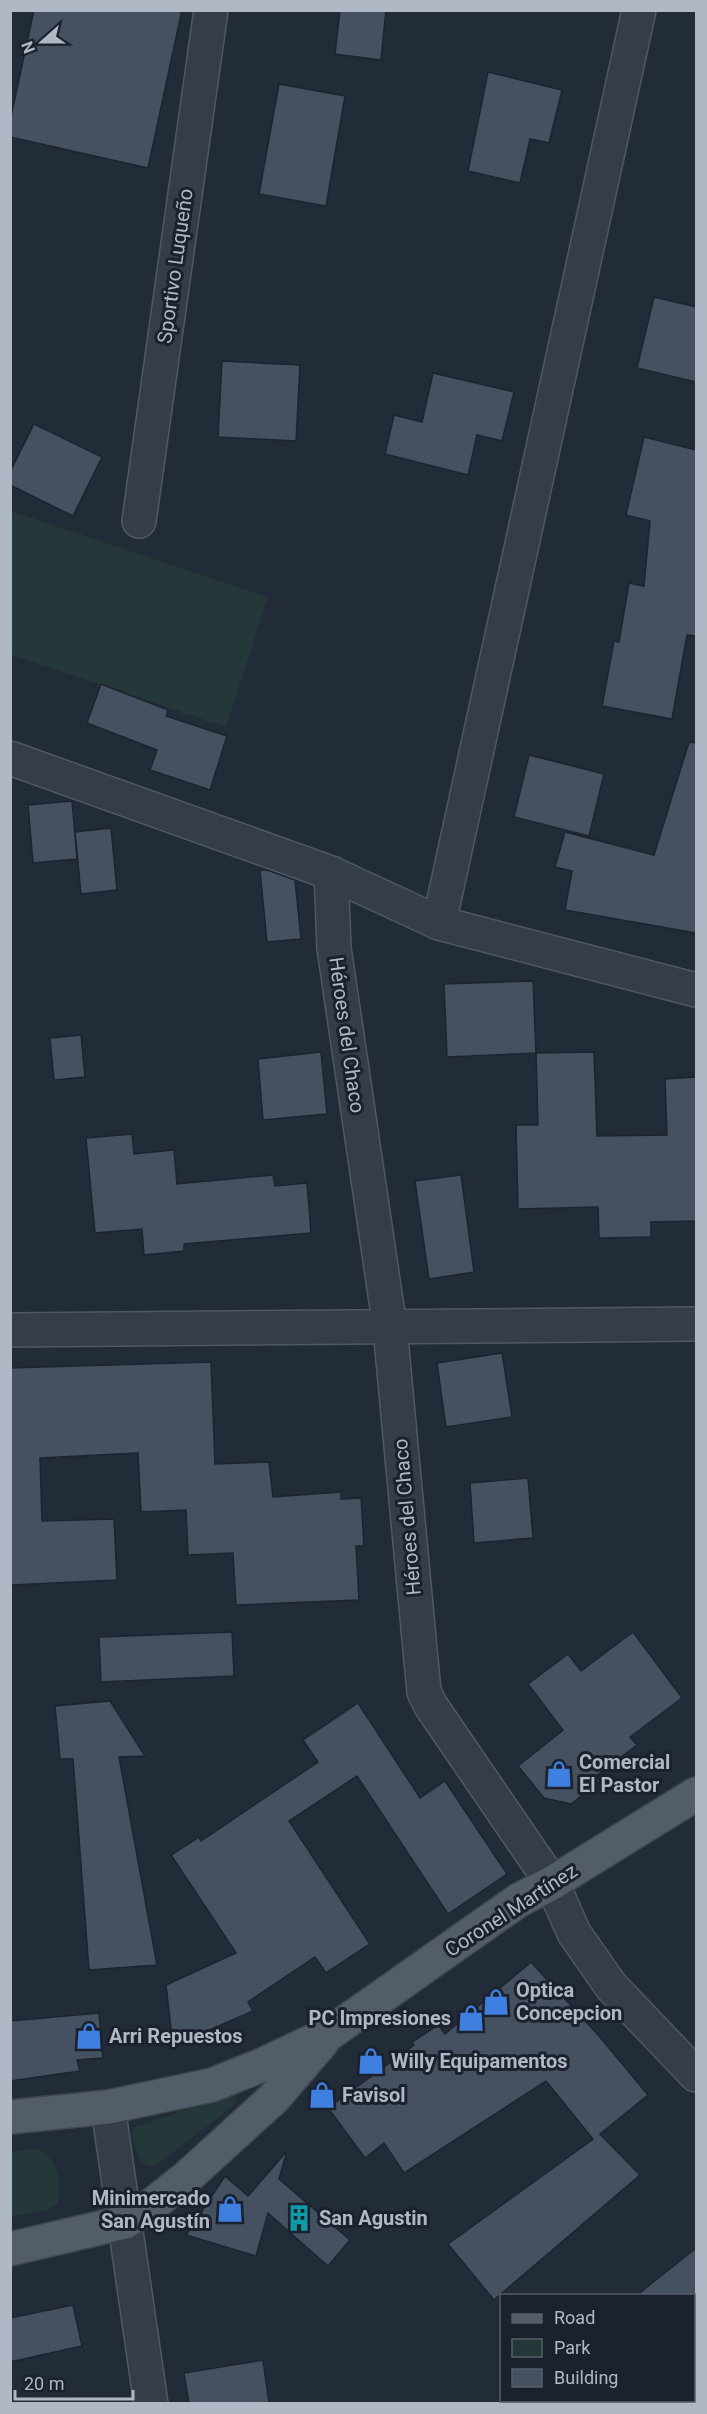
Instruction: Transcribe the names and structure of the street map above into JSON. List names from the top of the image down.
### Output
{
  "streets": {
    "main road": ["Coronel Martínez"],
    "street": ["Sportivo Luqueño", "Héroes del Chaco"]
  },
  "crossings": [
    ["Héroes del Chaco", "Coronel Martínez"]
  ],
  "places": {
    "shop": [
      "Comercial El Pastor",
      "Optica Concepcion",
      "PC Impresiones",
      "Arri Repuestos",
      "Willy Equipamentos",
      "Favisol",
      "Minimercado San Agustín"
    ],
    "building": ["San Agustin"]
  },
  "legend": ["Road", "Park", "Building"],
  "scale_bar": "20 m",
  "north": "left"
}
